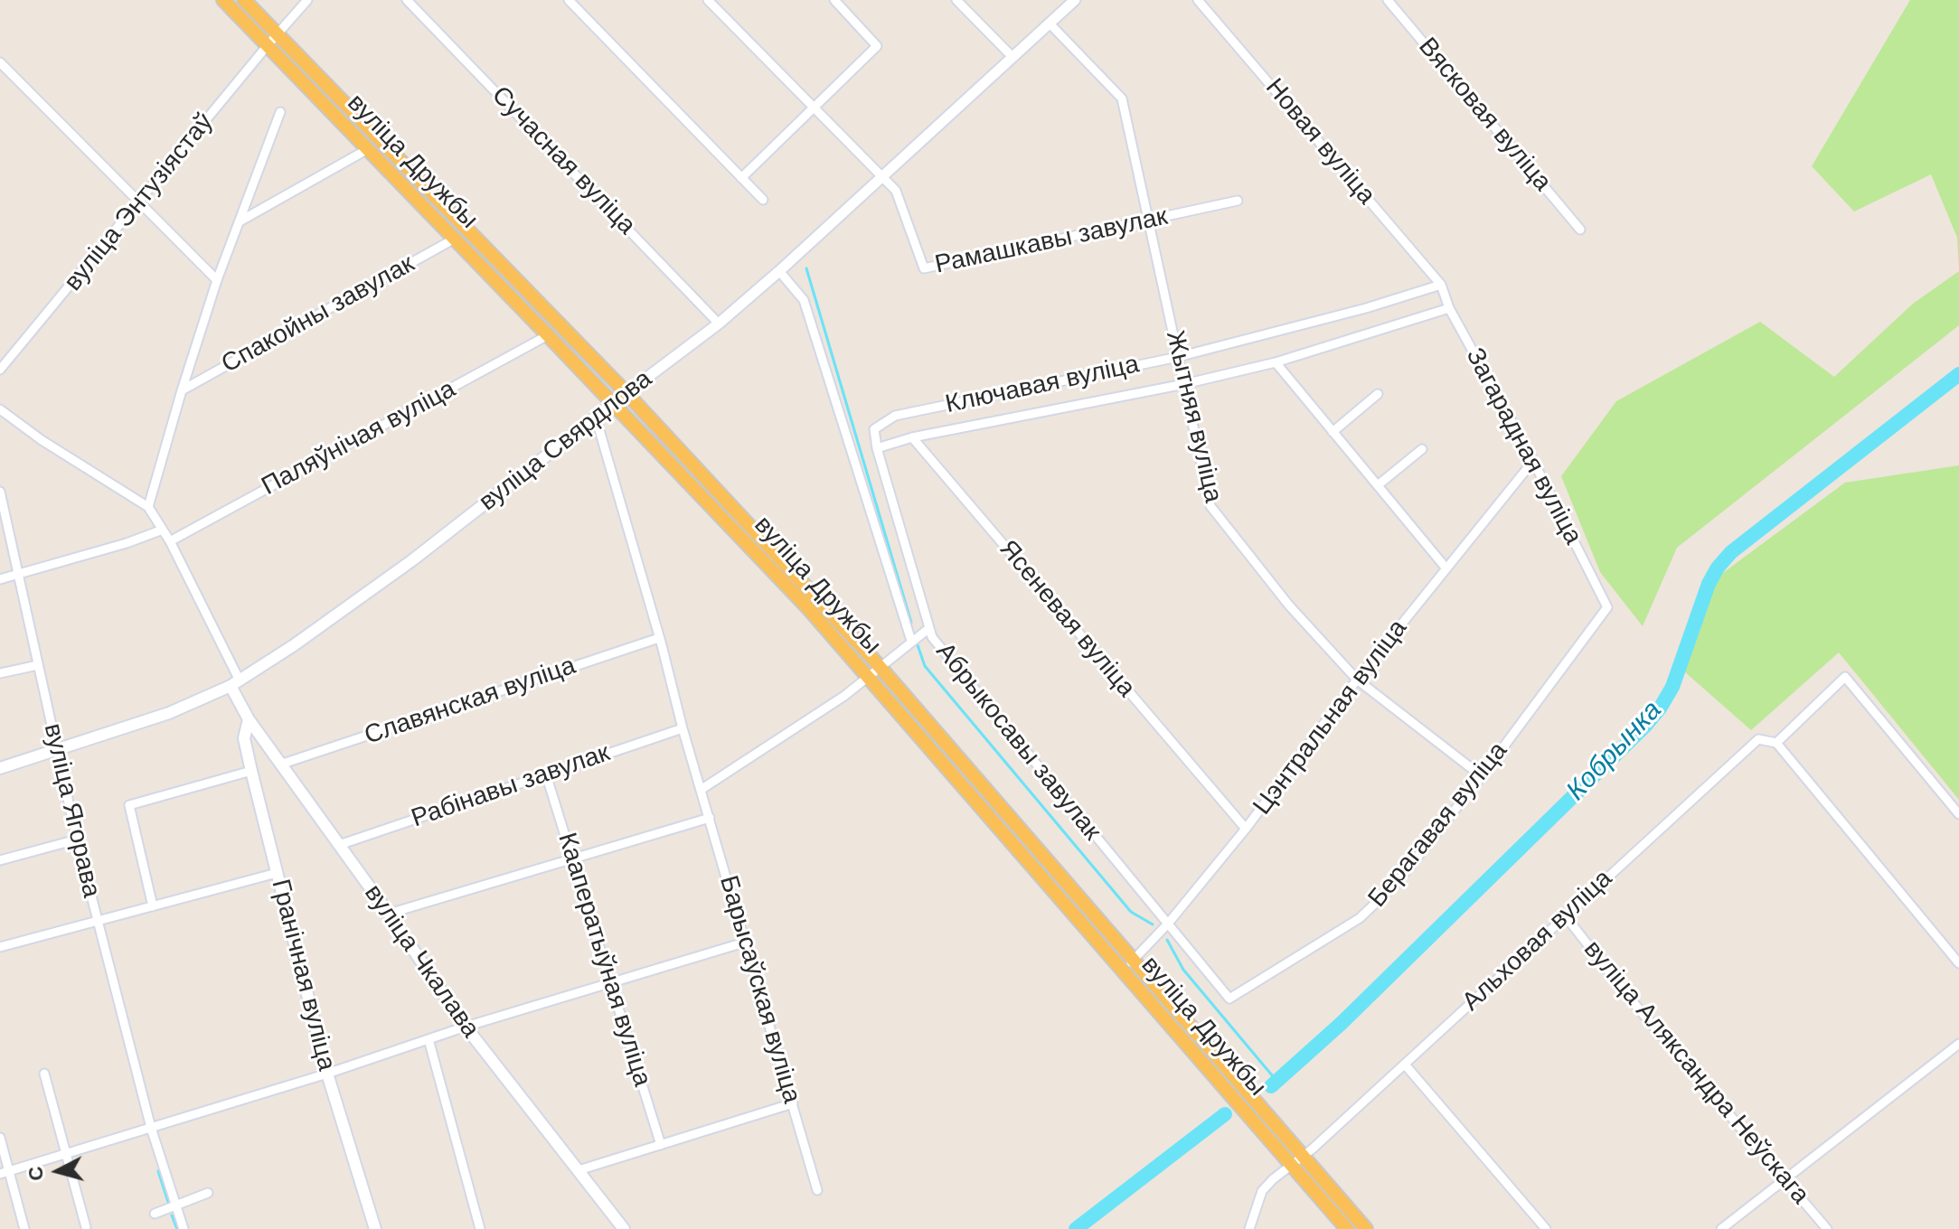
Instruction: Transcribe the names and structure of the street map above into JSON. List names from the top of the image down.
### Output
{
  "streets": {
    "main road": [
      "вуліца Дружбы",
      "вуліца Свярдлова",
      "вуліца Чкалава",
      "Гранічная вуліца"
    ],
    "street": [
      "Вясковая вуліца",
      "Новая вуліца",
      "Сучасная вуліца",
      "вуліца Энтузіястаў",
      "Рамашкавы завулак",
      "Спакойны завулак",
      "Ключавая вуліца",
      "Жытняя вуліца",
      "Паляўнічая вуліца",
      "Загарадная вуліца",
      "Ясеневая вуліца",
      "Славянская вуліца",
      "Цэнтральная вуліца",
      "Абрыкосавы завулак",
      "Рабінавы завулак",
      "вуліца Ягорава",
      "Берагавая вуліца",
      "Альховая вуліца",
      "Кааператыўная вуліца",
      "Барысаўская вуліца",
      "вуліца Аляксандра Неўскага"
    ]
  },
  "crossings": [
    ["Новая вуліца", "Ключавая вуліца"],
    ["Новая вуліца", "Загарадная вуліца"],
    ["Сучасная вуліца", "вуліца Свярдлова"],
    ["вуліца Дружбы", "вуліца Энтузіястаў"],
    ["вуліца Дружбы", "Спакойны завулак"],
    ["вуліца Дружбы", "Паляўнічая вуліца"],
    ["вуліца Дружбы", "вуліца Свярдлова"],
    ["вуліца Дружбы", "Цэнтральная вуліца"],
    ["вуліца Дружбы", "Альховая вуліца"],
    ["Рамашкавы завулак", "Жытняя вуліца"],
    ["Рамашкавы завулак", "вуліца Свярдлова"],
    ["Ключавая вуліца", "Жытняя вуліца"],
    ["Ключавая вуліца", "Загарадная вуліца"],
    ["Ключавая вуліца", "Ясеневая вуліца"],
    ["Ключавая вуліца", "Абрыкосавы завулак"],
    ["Жытняя вуліца", "вуліца Свярдлова"],
    ["Жытняя вуліца", "Цэнтральная вуліца"],
    ["Жытняя вуліца", "Берагавая вуліца"],
    ["вуліца Свярдлова", "Абрыкосавы завулак"],
    ["вуліца Свярдлова", "вуліца Ягорава"],
    ["вуліца Свярдлова", "вуліца Чкалава"],
    ["вуліца Свярдлова", "Барысаўская вуліца"],
    ["Загарадная вуліца", "Цэнтральная вуліца"],
    ["Загарадная вуліца", "Берагавая вуліца"],
    ["Ясеневая вуліца", "Цэнтральная вуліца"],
    ["Славянская вуліца", "вуліца Чкалава"],
    ["Славянская вуліца", "Барысаўская вуліца"],
    ["Цэнтральная вуліца", "Абрыкосавы завулак"],
    ["Абрыкосавы завулак", "Берагавая вуліца"],
    ["Рабінавы завулак", "Кааператыўная вуліца"],
    ["Рабінавы завулак", "вуліца Чкалава"],
    ["Рабінавы завулак", "Барысаўская вуліца"],
    ["Альховая вуліца", "вуліца Аляксандра Неўскага"],
    ["вуліца Чкалава", "Гранічная вуліца"]
  ],
  "water": ["Кобрынка"],
  "north": "left"
}
